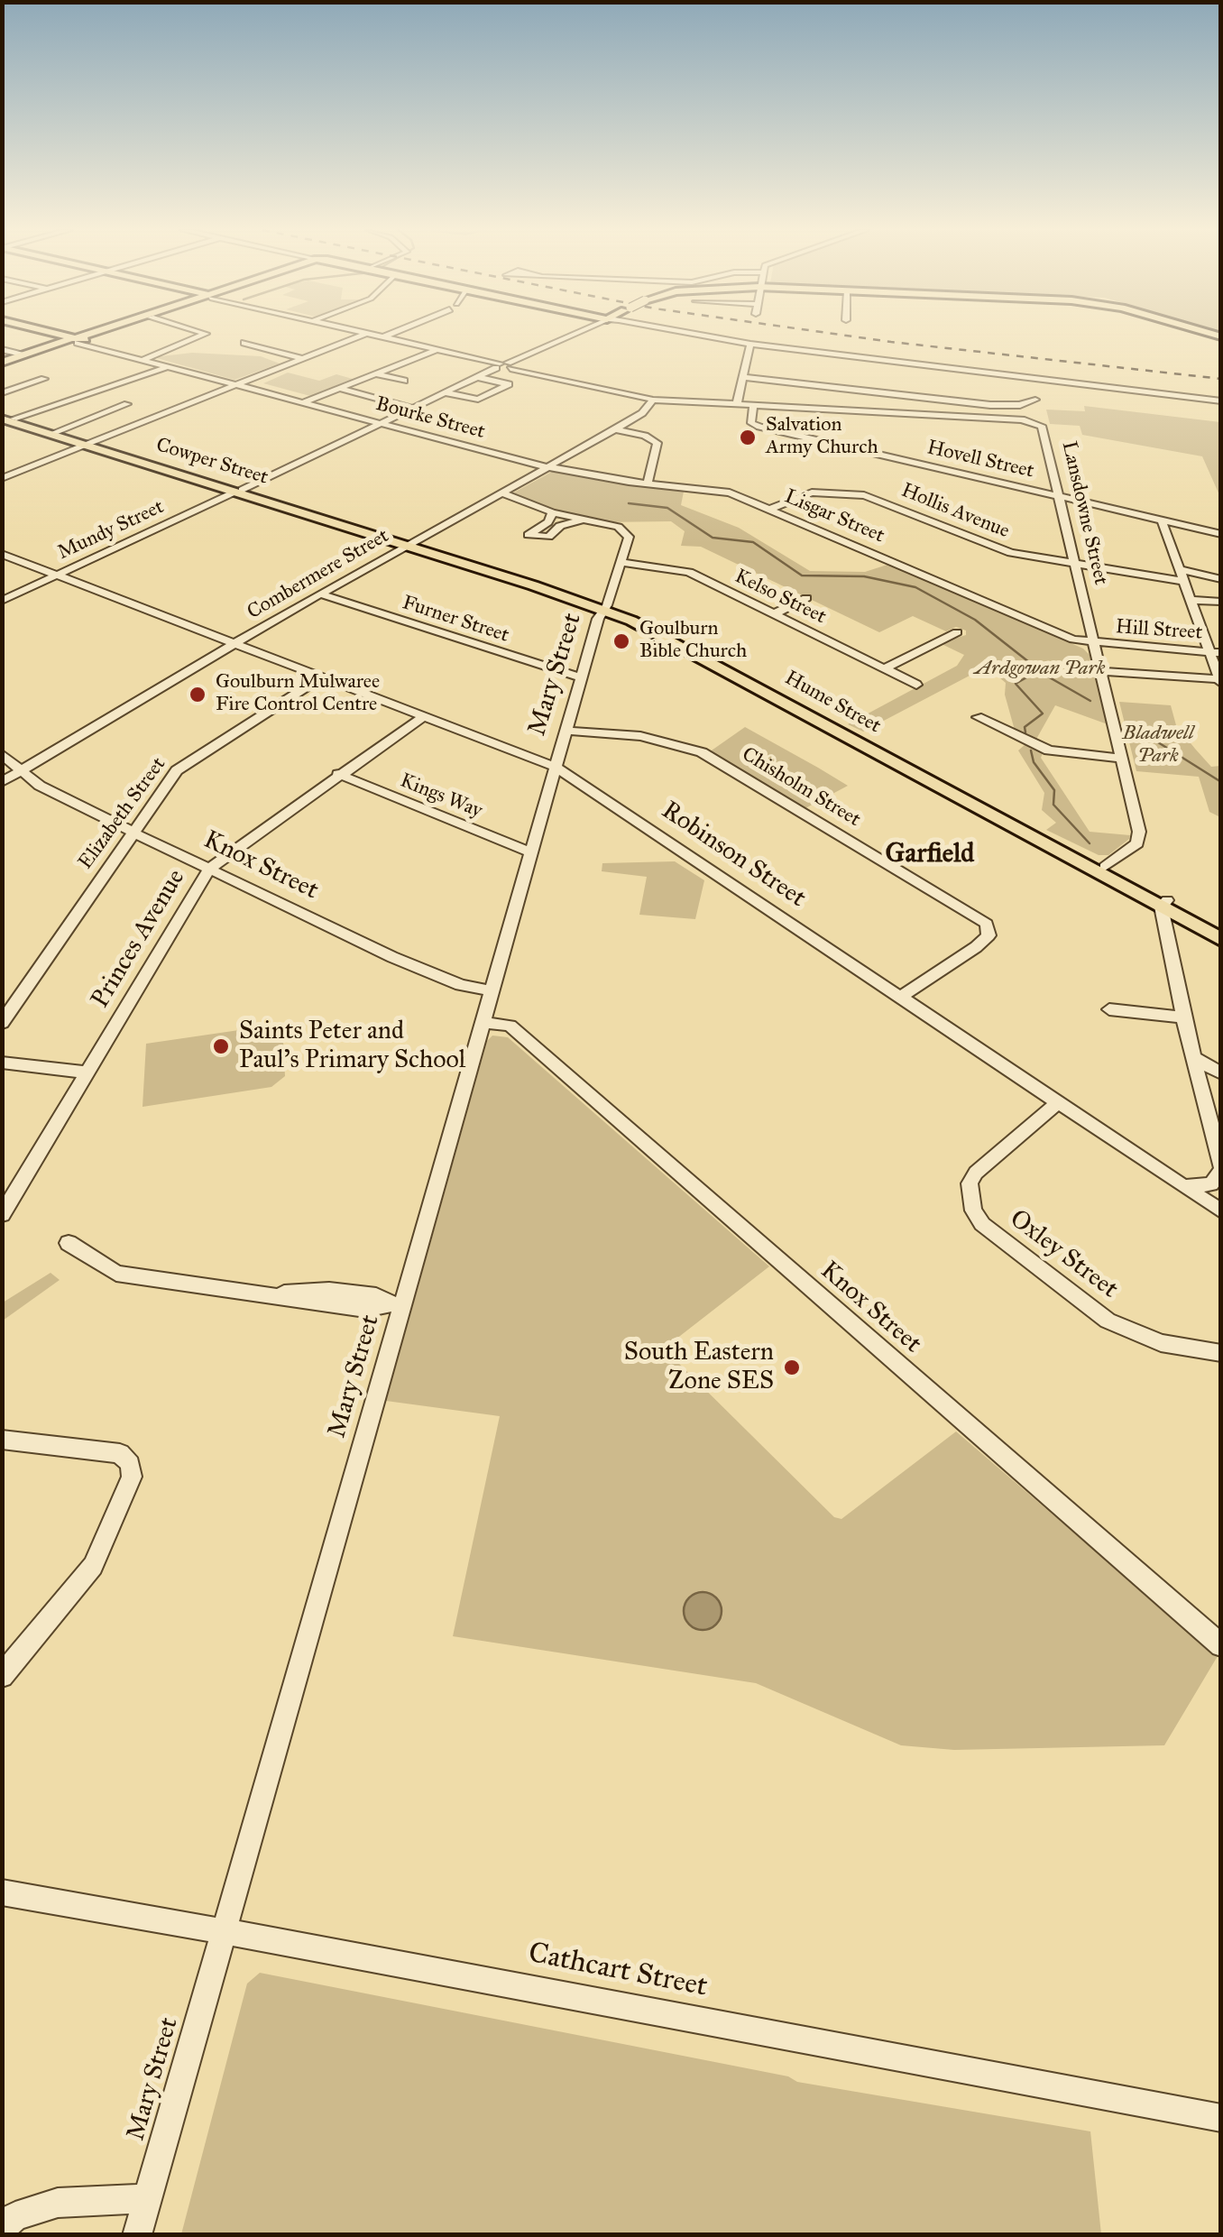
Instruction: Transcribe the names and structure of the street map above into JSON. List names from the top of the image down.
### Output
{
  "streets": {
    "main road": ["Bourke Street", "Cowper Street", "Hume Street"],
    "street": [
      "Hovell Street",
      "Hollis Avenue",
      "Lansdowne Street",
      "Lisgar Street",
      "Mundy Street",
      "Combermere Street",
      "Kelso Street",
      "Furner Street",
      "Hill Street",
      "Mary Street",
      "Chisholm Street",
      "Kings Way",
      "Elizabeth Street",
      "Robinson Street",
      "Knox Street",
      "Princes Avenue",
      "Oxley Street",
      "Cathcart Street"
    ]
  },
  "crossings": [
    ["Bourke Street", "Lisgar Street"],
    ["Bourke Street", "Mundy Street"],
    ["Bourke Street", "Combermere Street"],
    ["Hovell Street", "Lansdowne Street"],
    ["Cowper Street", "Mundy Street"],
    ["Cowper Street", "Combermere Street"],
    ["Cowper Street", "Hume Street"],
    ["Hollis Avenue", "Lansdowne Street"],
    ["Hollis Avenue", "Lisgar Street"],
    ["Lansdowne Street", "Lisgar Street"],
    ["Lansdowne Street", "Hill Street"],
    ["Lansdowne Street", "Hume Street"],
    ["Lisgar Street", "Combermere Street"],
    ["Lisgar Street", "Hill Street"],
    ["Mundy Street", "Robinson Street"],
    ["Combermere Street", "Furner Street"],
    ["Combermere Street", "Hume Street"],
    ["Combermere Street", "Robinson Street"],
    ["Combermere Street", "Knox Street"],
    ["Kelso Street", "Mary Street"],
    ["Furner Street", "Mary Street"],
    ["Mary Street", "Hume Street"],
    ["Mary Street", "Chisholm Street"],
    ["Mary Street", "Kings Way"],
    ["Mary Street", "Robinson Street"],
    ["Mary Street", "Knox Street"],
    ["Mary Street", "Cathcart Street"],
    ["Chisholm Street", "Robinson Street"],
    ["Kings Way", "Princes Avenue"],
    ["Elizabeth Street", "Robinson Street"],
    ["Elizabeth Street", "Knox Street"],
    ["Robinson Street", "Princes Avenue"],
    ["Robinson Street", "Oxley Street"],
    ["Knox Street", "Princes Avenue"]
  ],
  "districts": ["Garfield"],
  "parks": ["Ardgowan Park", "Bladwell Park"],
  "places": [
    "Salvation Army Church",
    "Goulburn Bible Church",
    "Goulburn Mulwaree Fire Control Centre",
    "Saints Peter and Paul's Primary School",
    "South Eastern Zone SES"
  ]
}
